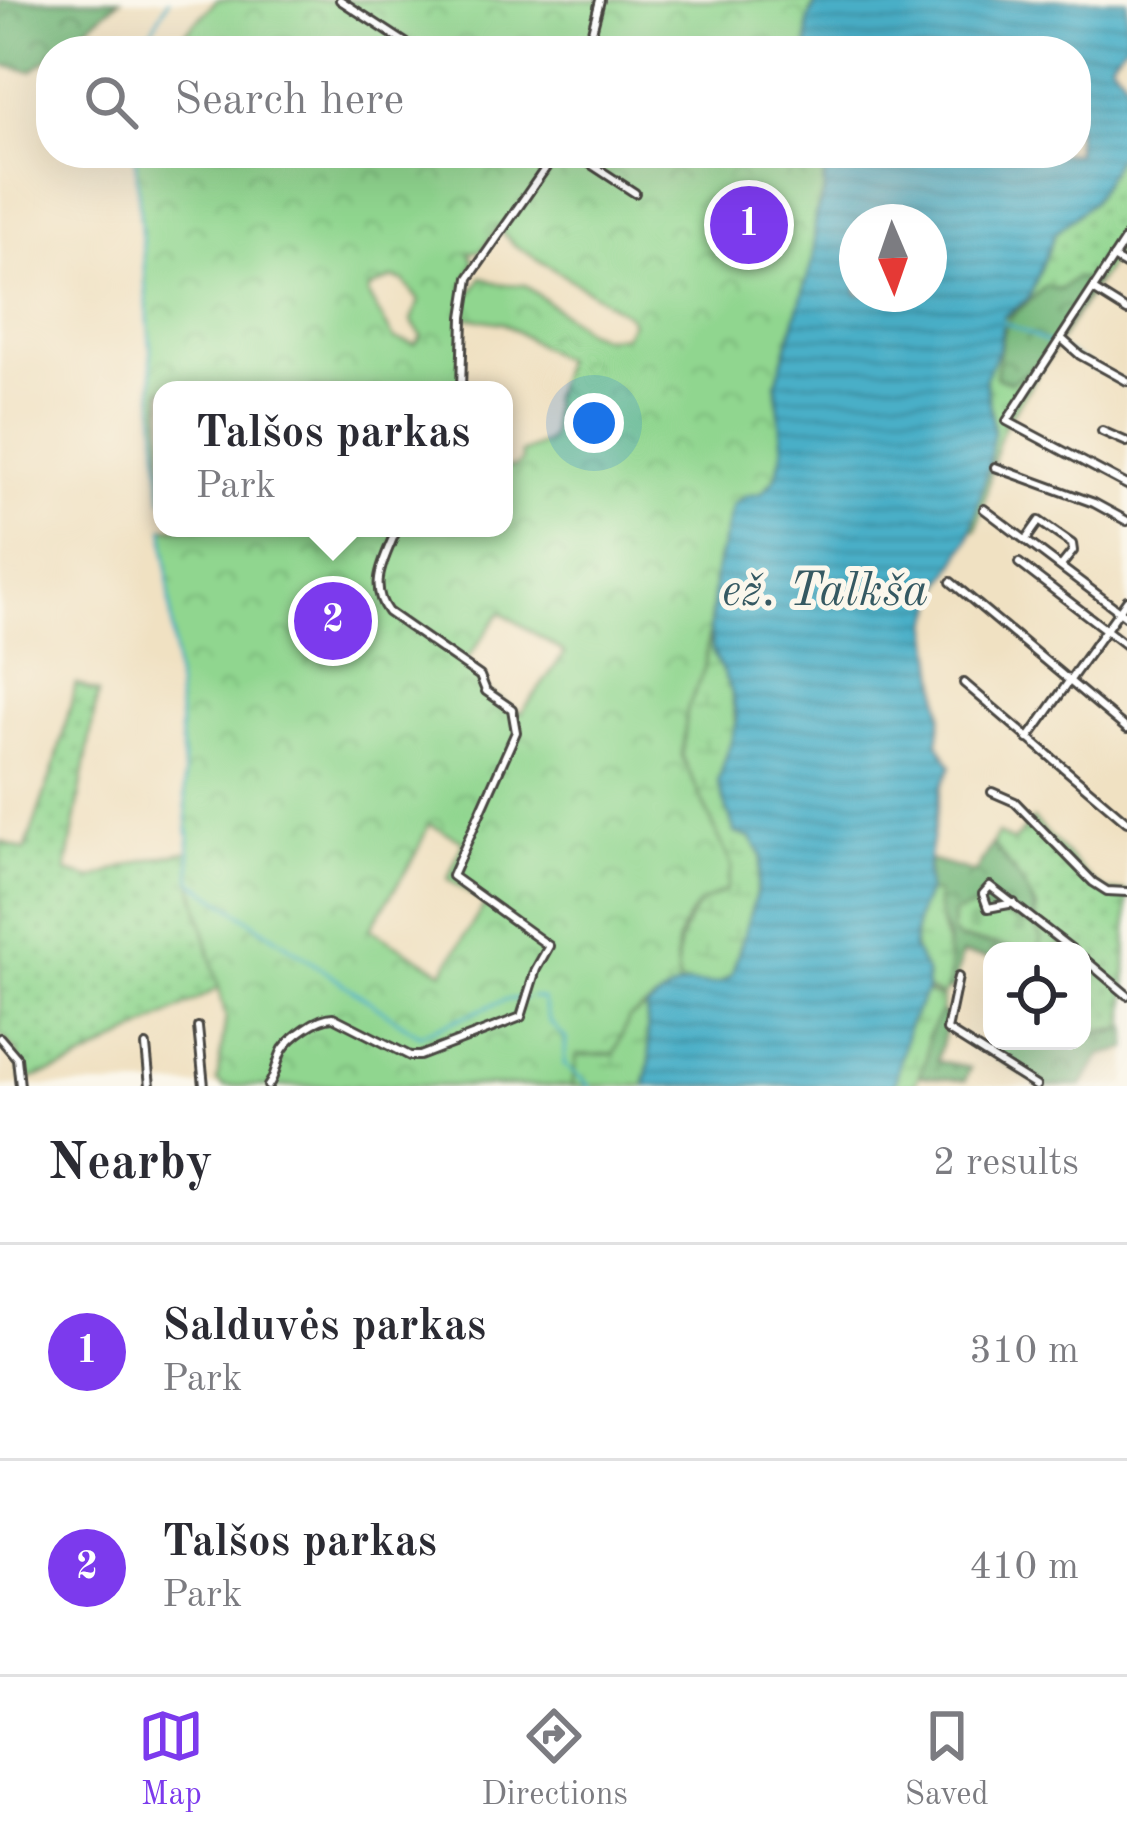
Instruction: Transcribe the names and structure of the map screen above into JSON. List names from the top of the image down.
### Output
{
  "water": ["ež. Talkša"],
  "north": "bottom",
  "page": {
    "search": "Search here",
    "pins": ["1", "2"],
    "popup": ["Talšos parkas", "Park"],
    "heading": ["Nearby", "2 results"],
    "list": [
      {
        "mark": "1",
        "name": "Salduvės parkas",
        "note": "Park",
        "value": "310 m"
      },
      {
        "mark": "2",
        "name": "Talšos parkas",
        "note": "Park",
        "value": "410 m"
      }
    ],
    "nav": ["Map", "Directions", "Saved"]
  }
}
